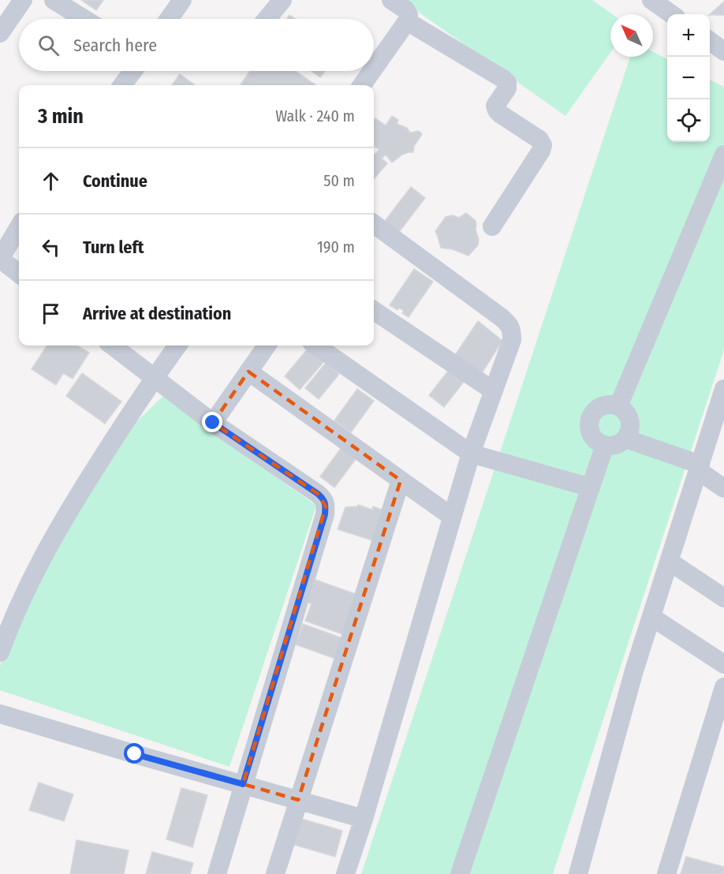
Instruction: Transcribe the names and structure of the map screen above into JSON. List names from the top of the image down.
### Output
{
  "north": "top left",
  "page": {
    "map_buttons": ["+", "−"],
    "search": "Search here",
    "heading": ["3 min", "Walk · 240 m"],
    "list": [
      ["Continue", "50 m"],
      ["Turn left", "190 m"],
      "Arrive at destination"
    ]
  }
}
